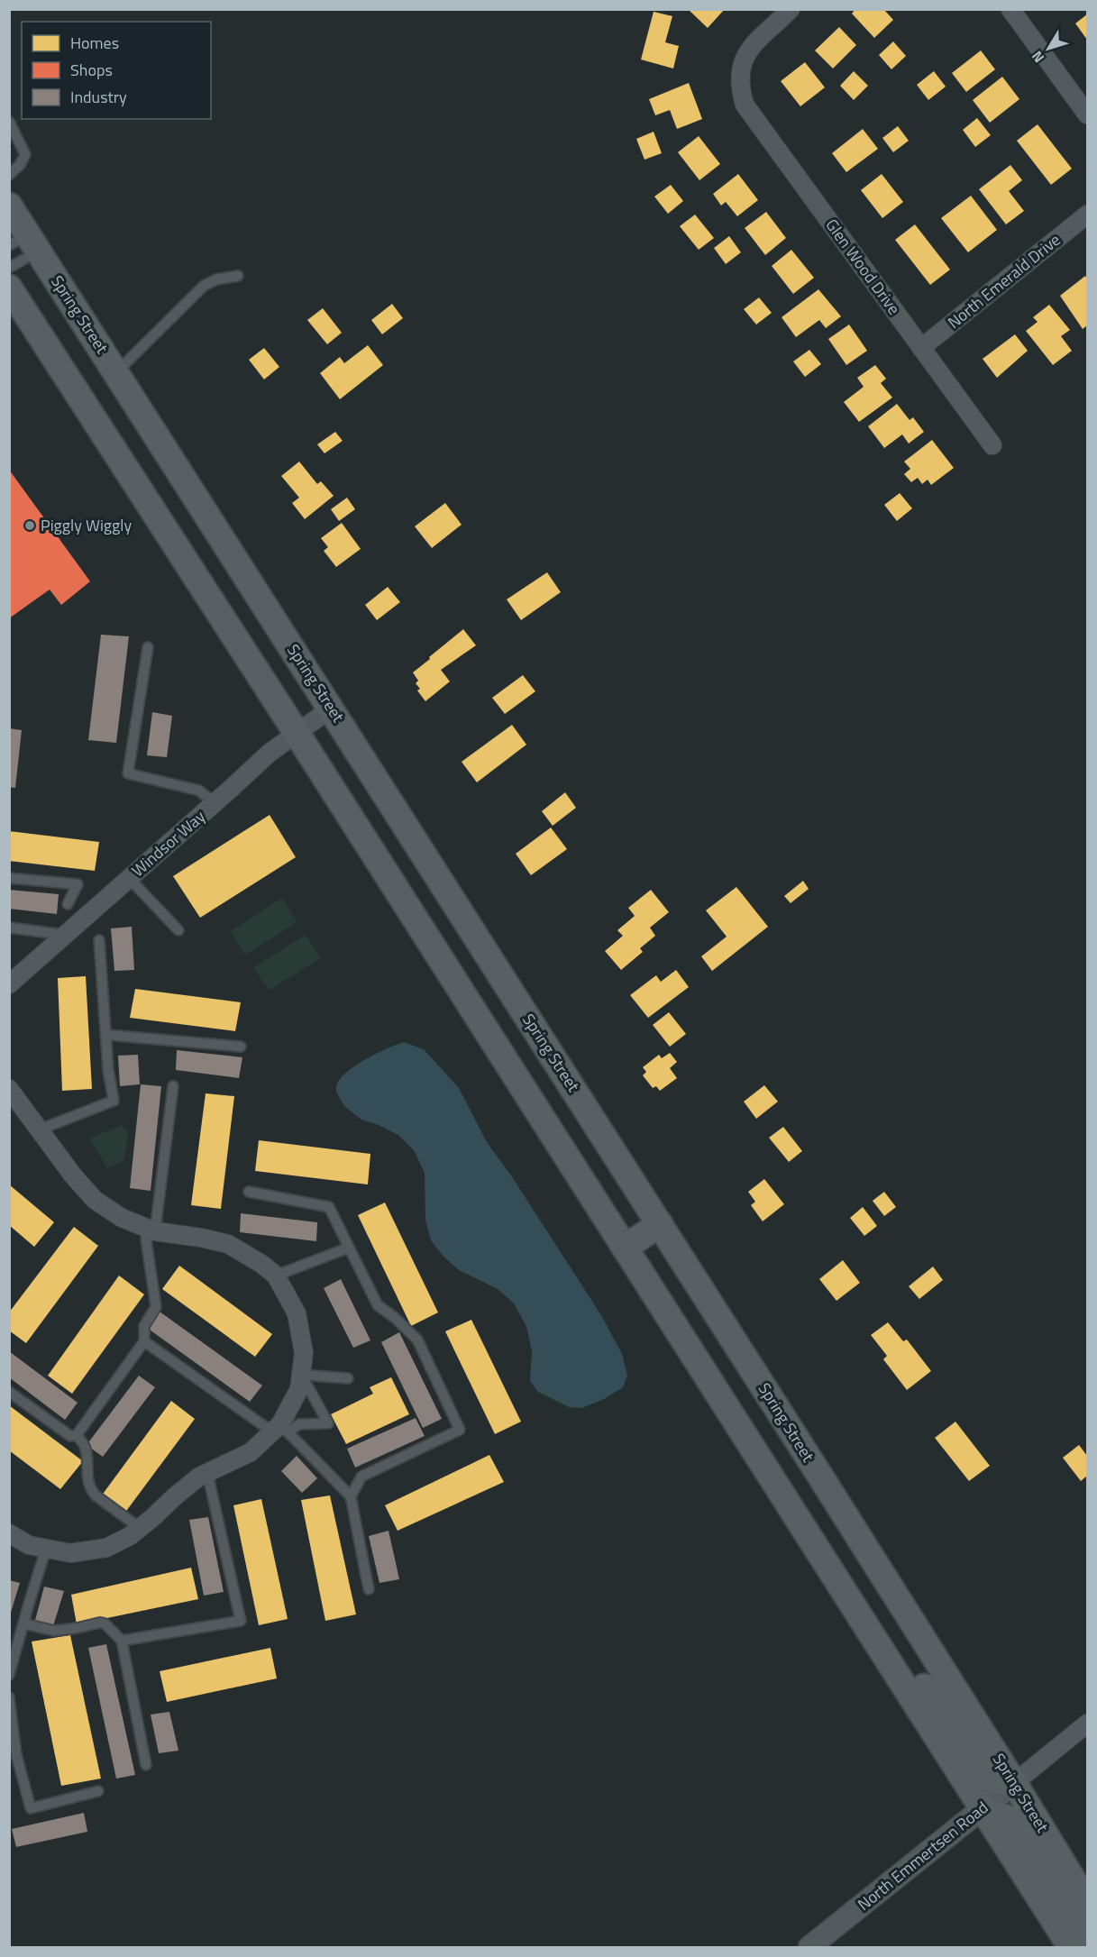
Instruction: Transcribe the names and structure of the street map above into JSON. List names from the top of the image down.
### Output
{
  "streets": {
    "main road": ["Spring Street"],
    "street": [
      "Glen Wood Drive",
      "North Emerald Drive",
      "Windsor Way",
      "North Emmertsen Road"
    ]
  },
  "crossings": [
    ["Glen Wood Drive", "North Emerald Drive"],
    ["Spring Street", "Windsor Way"],
    ["Spring Street", "North Emmertsen Road"]
  ],
  "places": ["Piggly Wiggly"],
  "legend": ["Homes", "Shops", "Industry"],
  "north": "bottom left"
}
